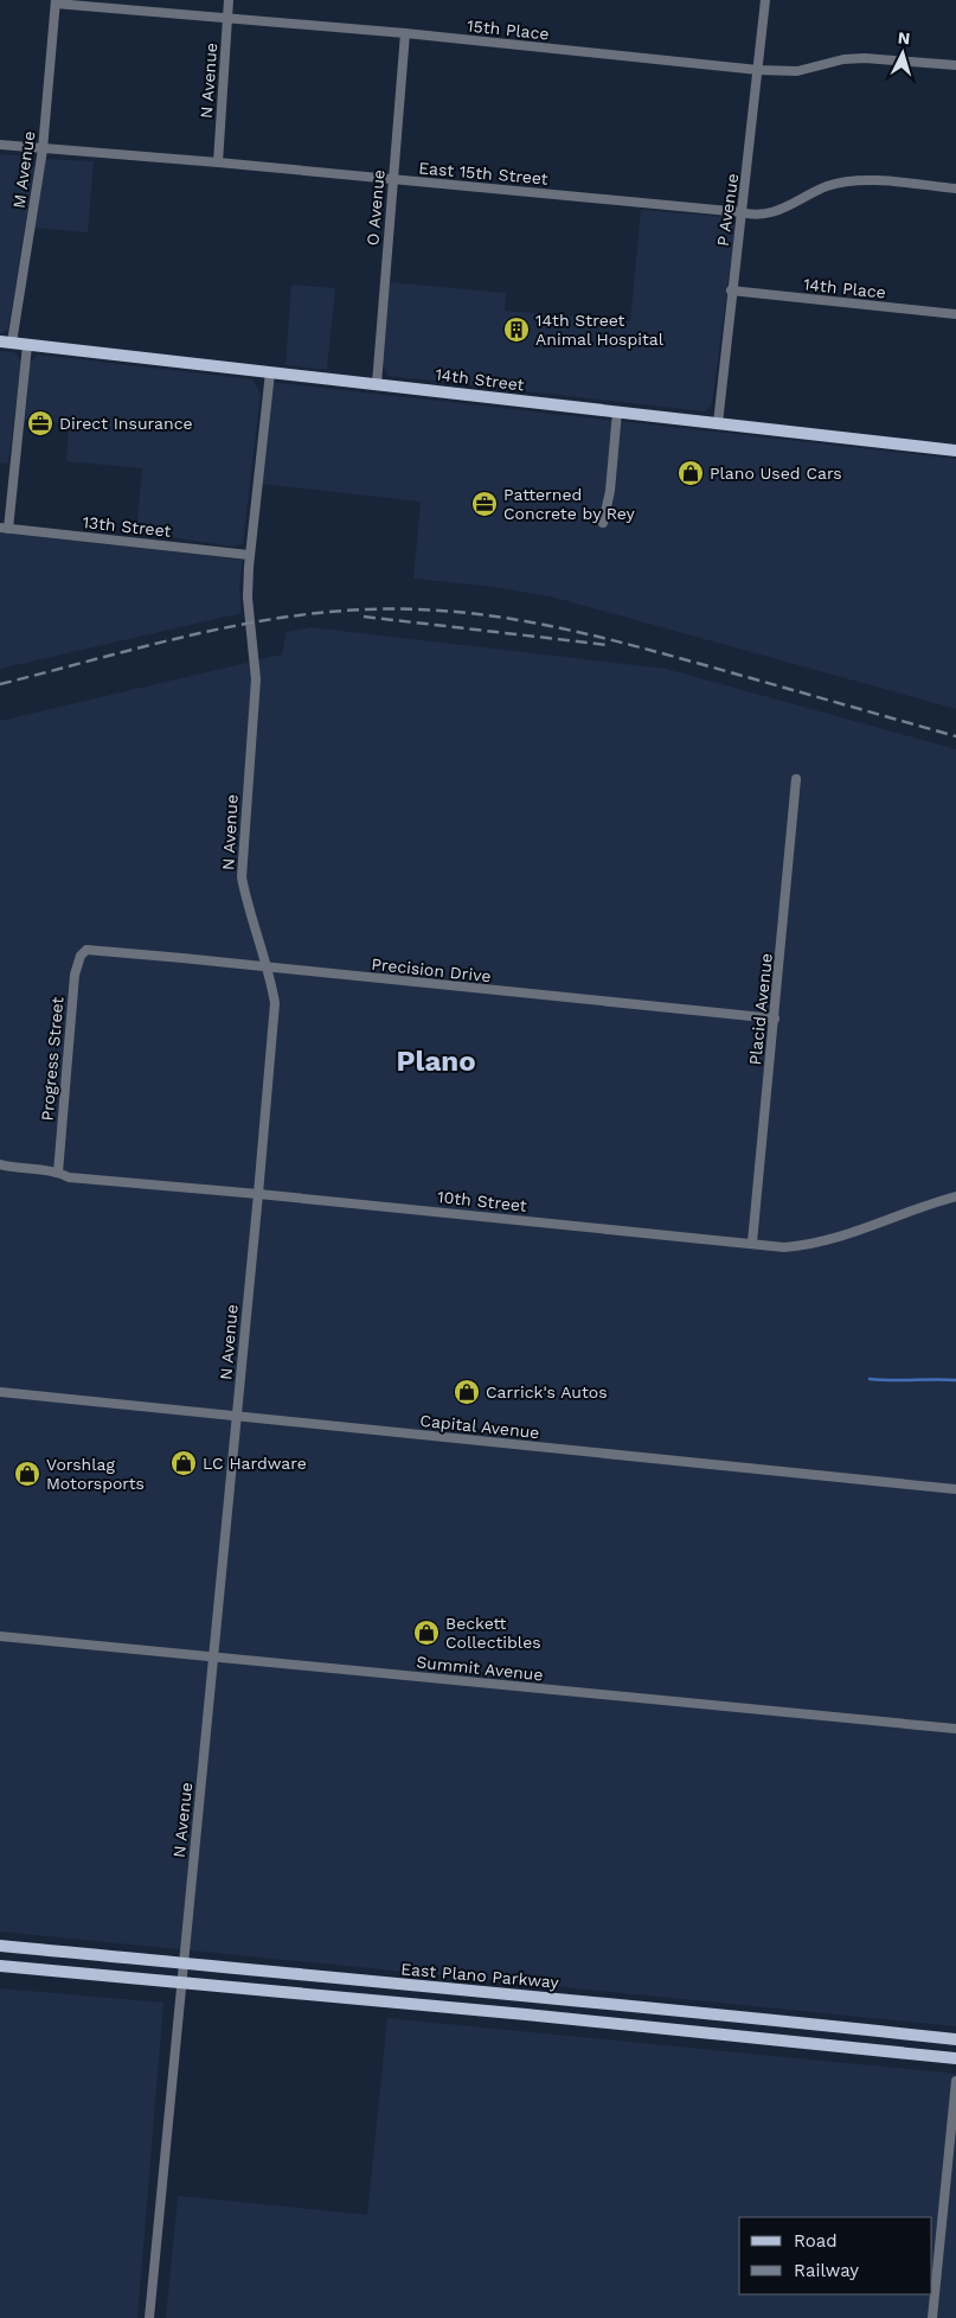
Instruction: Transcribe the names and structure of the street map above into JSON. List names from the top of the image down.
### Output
{
  "streets": {
    "main road": ["14th Street", "East Plano Parkway"],
    "street": [
      "15th Place",
      "N Avenue",
      "M Avenue",
      "East 15th Street",
      "O Avenue",
      "P Avenue",
      "14th Place",
      "13th Street",
      "Precision Drive",
      "Placid Avenue",
      "Progress Street",
      "10th Street",
      "Capital Avenue",
      "Summit Avenue"
    ]
  },
  "crossings": [
    ["15th Place", "N Avenue"],
    ["15th Place", "M Avenue"],
    ["15th Place", "O Avenue"],
    ["15th Place", "P Avenue"],
    ["N Avenue", "East 15th Street"],
    ["N Avenue", "14th Street"],
    ["N Avenue", "13th Street"],
    ["N Avenue", "Precision Drive"],
    ["N Avenue", "10th Street"],
    ["N Avenue", "Capital Avenue"],
    ["N Avenue", "Summit Avenue"],
    ["N Avenue", "East Plano Parkway"],
    ["M Avenue", "East 15th Street"],
    ["M Avenue", "14th Street"],
    ["East 15th Street", "O Avenue"],
    ["East 15th Street", "P Avenue"],
    ["O Avenue", "14th Street"],
    ["P Avenue", "14th Place"],
    ["P Avenue", "14th Street"],
    ["Precision Drive", "Placid Avenue"],
    ["Precision Drive", "Progress Street"],
    ["Placid Avenue", "10th Street"],
    ["Progress Street", "10th Street"]
  ],
  "districts": ["Plano"],
  "places": {
    "building": ["14th Street Animal Hospital"],
    "office": ["Direct Insurance", "Patterned Concrete by Rey"],
    "shop": [
      "Plano Used Cars",
      "Carrick's Autos",
      "LC Hardware",
      "Vorshlag Motorsports",
      "Beckett Collectibles"
    ]
  },
  "legend": ["Road", "Railway"],
  "north": "top"
}
